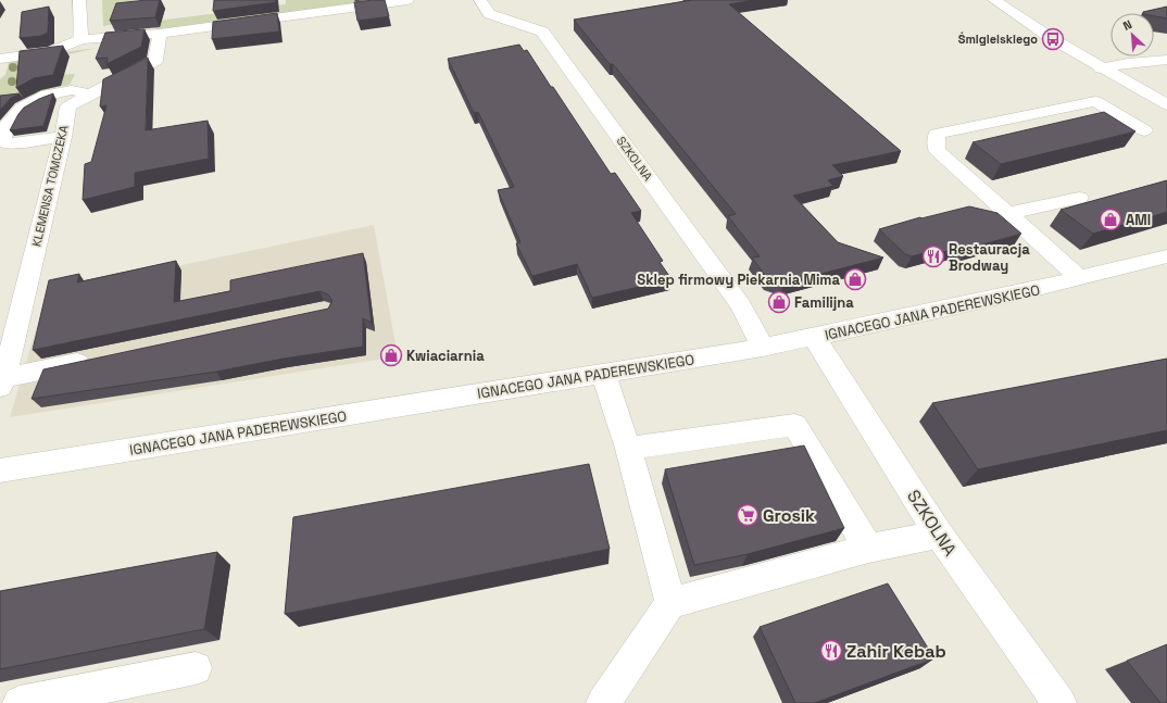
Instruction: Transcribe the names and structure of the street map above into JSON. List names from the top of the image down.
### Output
{
  "streets": {
    "street": ["SZKOLNA", "KLEMENSA TOMCZEKA", "IGNACEGO JANA PADEREWSKIEGO"]
  },
  "crossings": [
    ["SZKOLNA", "IGNACEGO JANA PADEREWSKIEGO"]
  ],
  "places": {
    "bus stop": ["Śmigielskiego"],
    "shop": [
      "AMI",
      "Sklep firmowy Piekarnia Mima",
      "Familijna",
      "Kwiaciarnia"
    ],
    "restaurant": ["Restauracja Brodway", "Zahir Kebab"],
    "supermarket": ["Grosik"]
  },
  "north": "top left"
}
